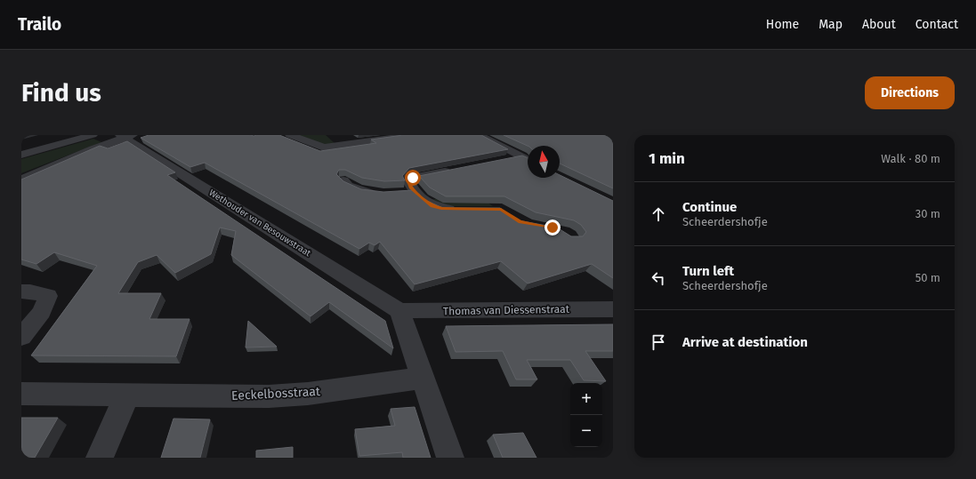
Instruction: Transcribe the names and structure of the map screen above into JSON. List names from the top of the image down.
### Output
{
  "streets": {
    "street": ["Wethouder van Besouwstraat", "Thomas van Diessenstraat", "Eeckelbosstraat"]
  },
  "crossings": [
    ["Wethouder van Besouwstraat", "Thomas van Diessenstraat"]
  ],
  "north": "top",
  "page": {
    "header": "Trailo",
    "nav": [
      "Home",
      "Map",
      "About",
      "Contact"
    ],
    "buttons": "Directions",
    "title": "Find us",
    "heading": ["1 min", "Walk · 80 m"],
    "list": [
      ["Continue", "Scheerdershofje", "30 m"],
      ["Turn left", "Scheerdershofje", "50 m"],
      "Arrive at destination"
    ],
    "map_buttons": ["+", "−"]
  }
}
